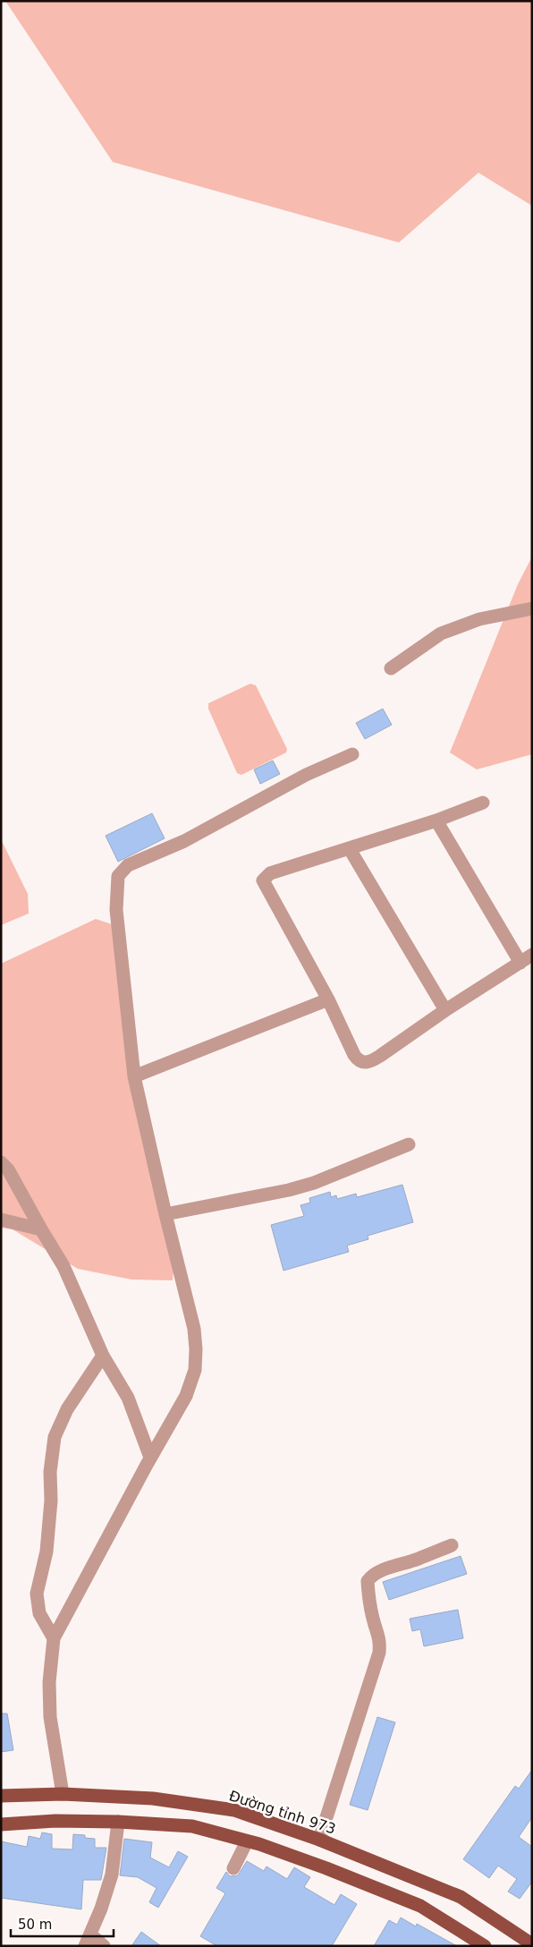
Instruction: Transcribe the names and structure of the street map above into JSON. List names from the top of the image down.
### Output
{
  "streets": {
    "main road": ["Đường tỉnh 973"]
  },
  "scale_bar": "50 m"
}
